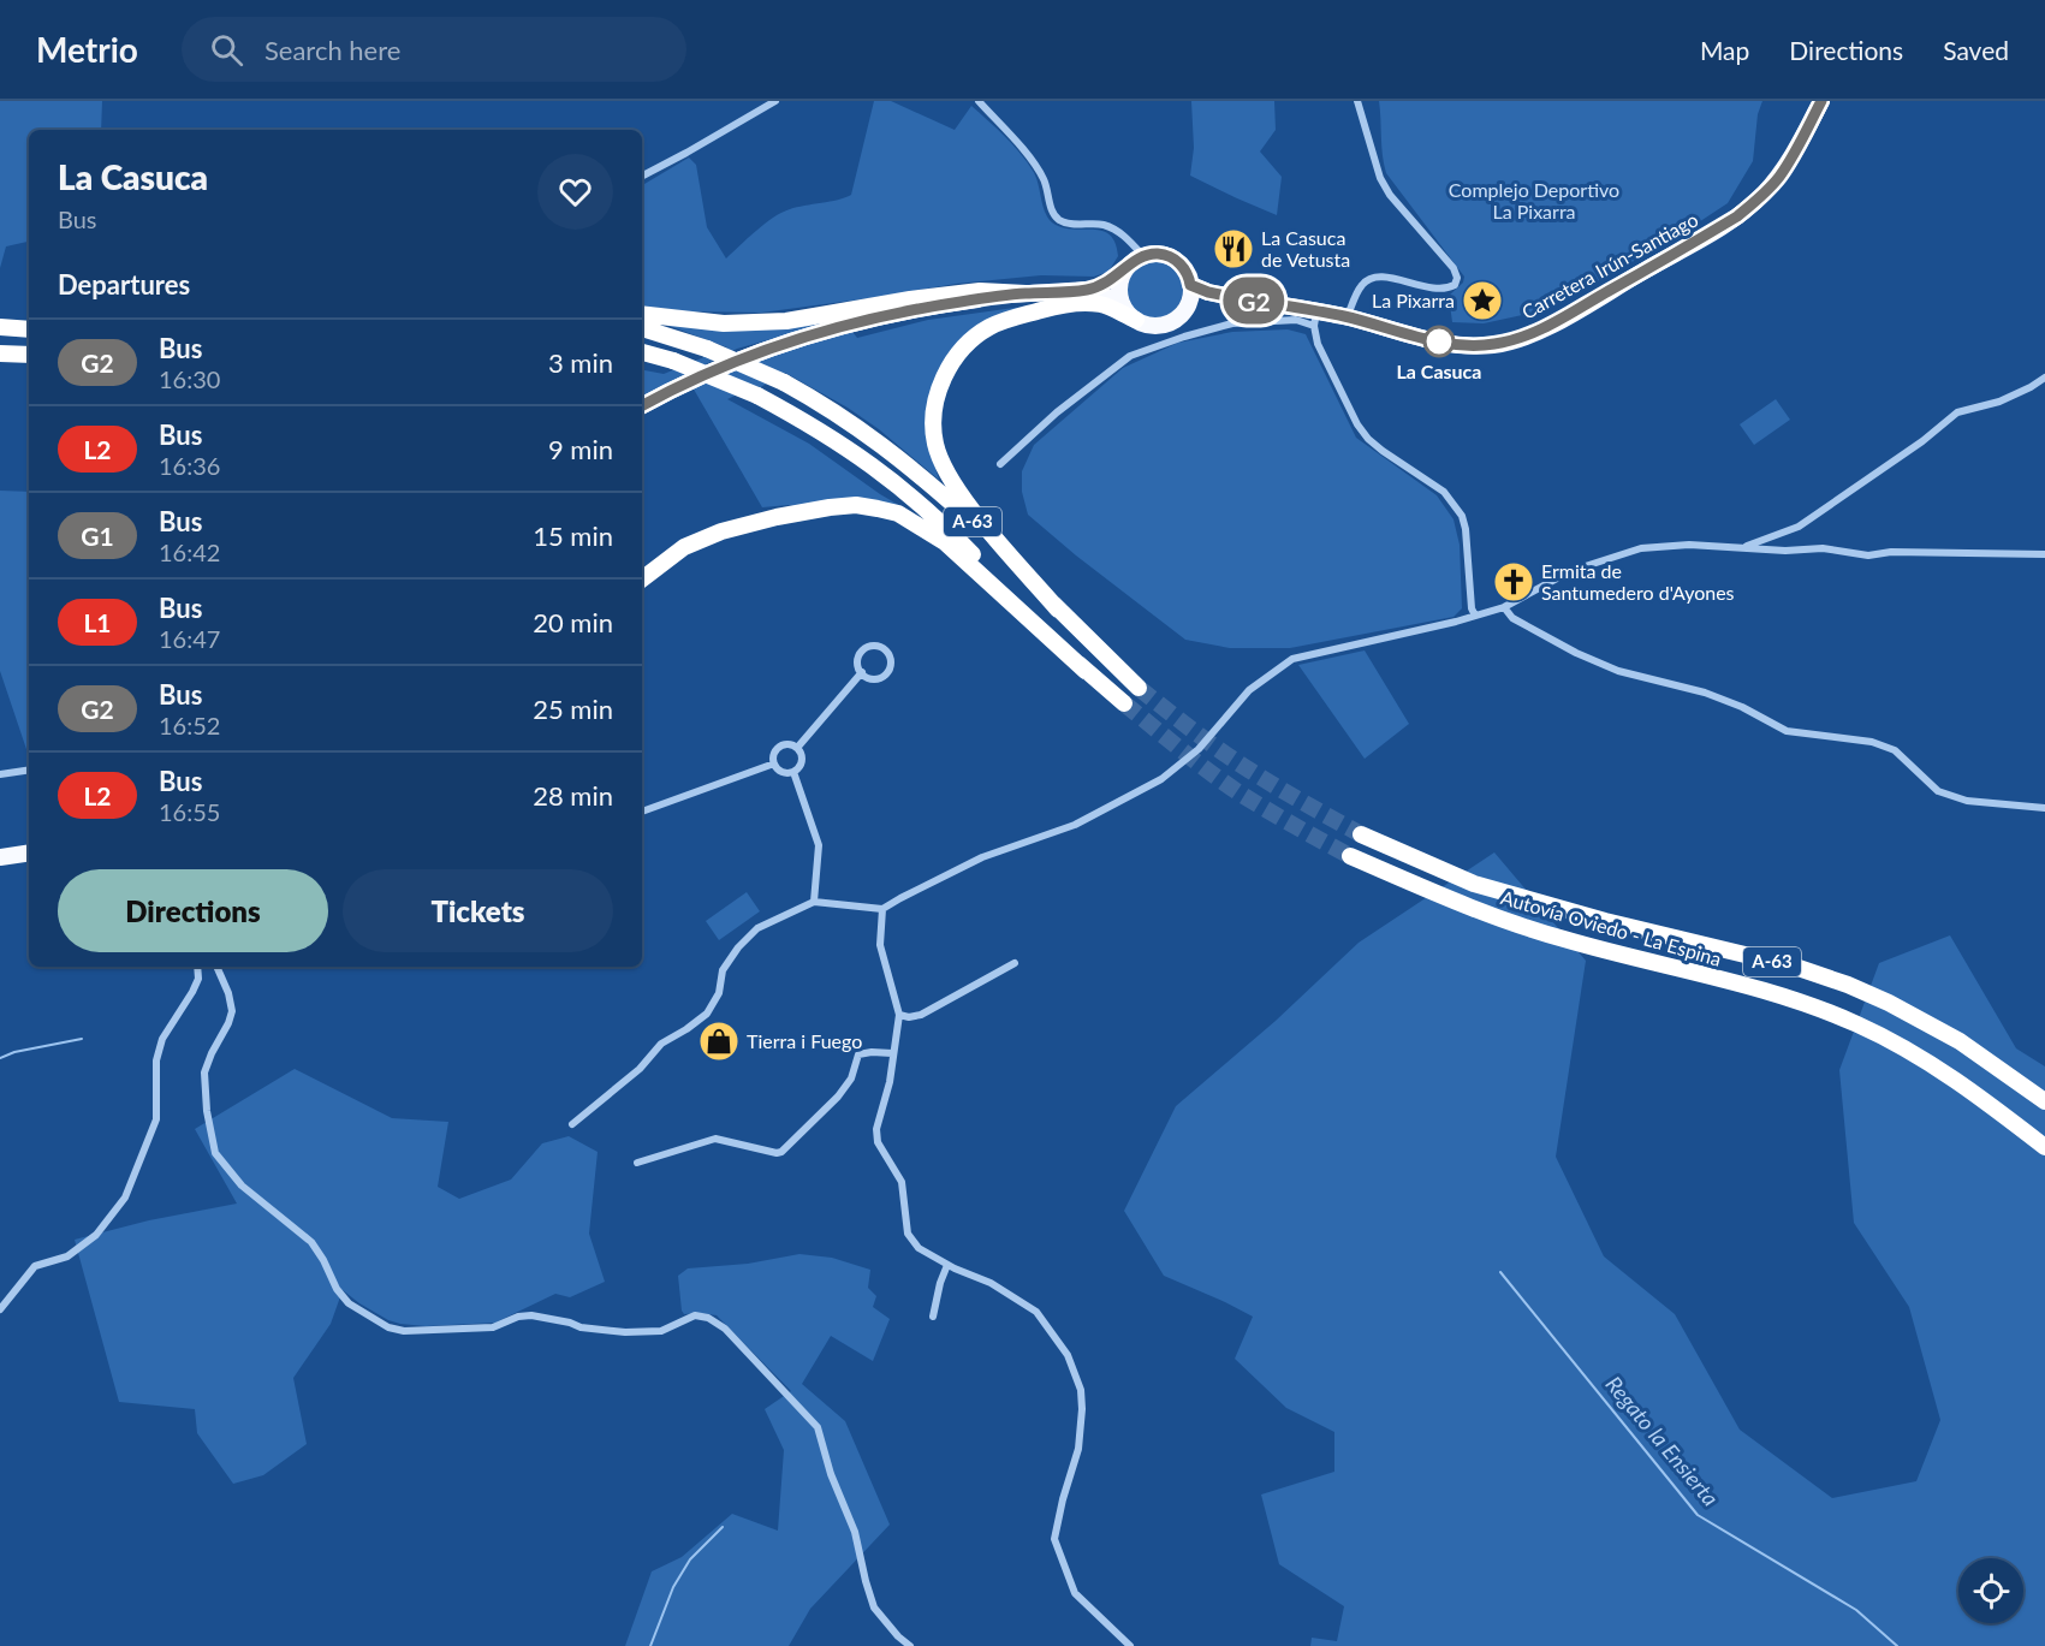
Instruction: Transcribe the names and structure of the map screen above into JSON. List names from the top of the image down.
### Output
{
  "streets": {
    "highway": ["Carretera Irún-Santiago", "A-63", "Autovía Oviedo - La Espina"]
  },
  "water": ["Regato la Ensierta"],
  "parks": ["Complejo Deportivo La Pixarra"],
  "places": {
    "restaurant": ["La Casuca de Vetusta"],
    "place": ["La Pixarra"],
    "other": ["La Casuca"],
    "church": ["Ermita de Santumedero d'Ayones"],
    "shop": ["Tierra i Fuego"]
  },
  "lines": ["bus line G2"],
  "page": {
    "header": "Metrio",
    "search": "Search here",
    "nav": ["Map", "Directions", "Saved"],
    "on_map": "G2",
    "heading": [
      ["La Casuca", "Bus"],
      "Departures"
    ],
    "list": [
      {
        "mark": "G2",
        "name": "Bus",
        "note": "16:30",
        "value": "3 min"
      },
      {
        "mark": "L2",
        "name": "Bus",
        "note": "16:36",
        "value": "9 min"
      },
      {
        "mark": "G1",
        "name": "Bus",
        "note": "16:42",
        "value": "15 min"
      },
      {
        "mark": "L1",
        "name": "Bus",
        "note": "16:47",
        "value": "20 min"
      },
      {
        "mark": "G2",
        "name": "Bus",
        "note": "16:52",
        "value": "25 min"
      },
      {
        "mark": "L2",
        "name": "Bus",
        "note": "16:55",
        "value": "28 min"
      }
    ],
    "buttons": ["Directions", "Tickets"]
  }
}
